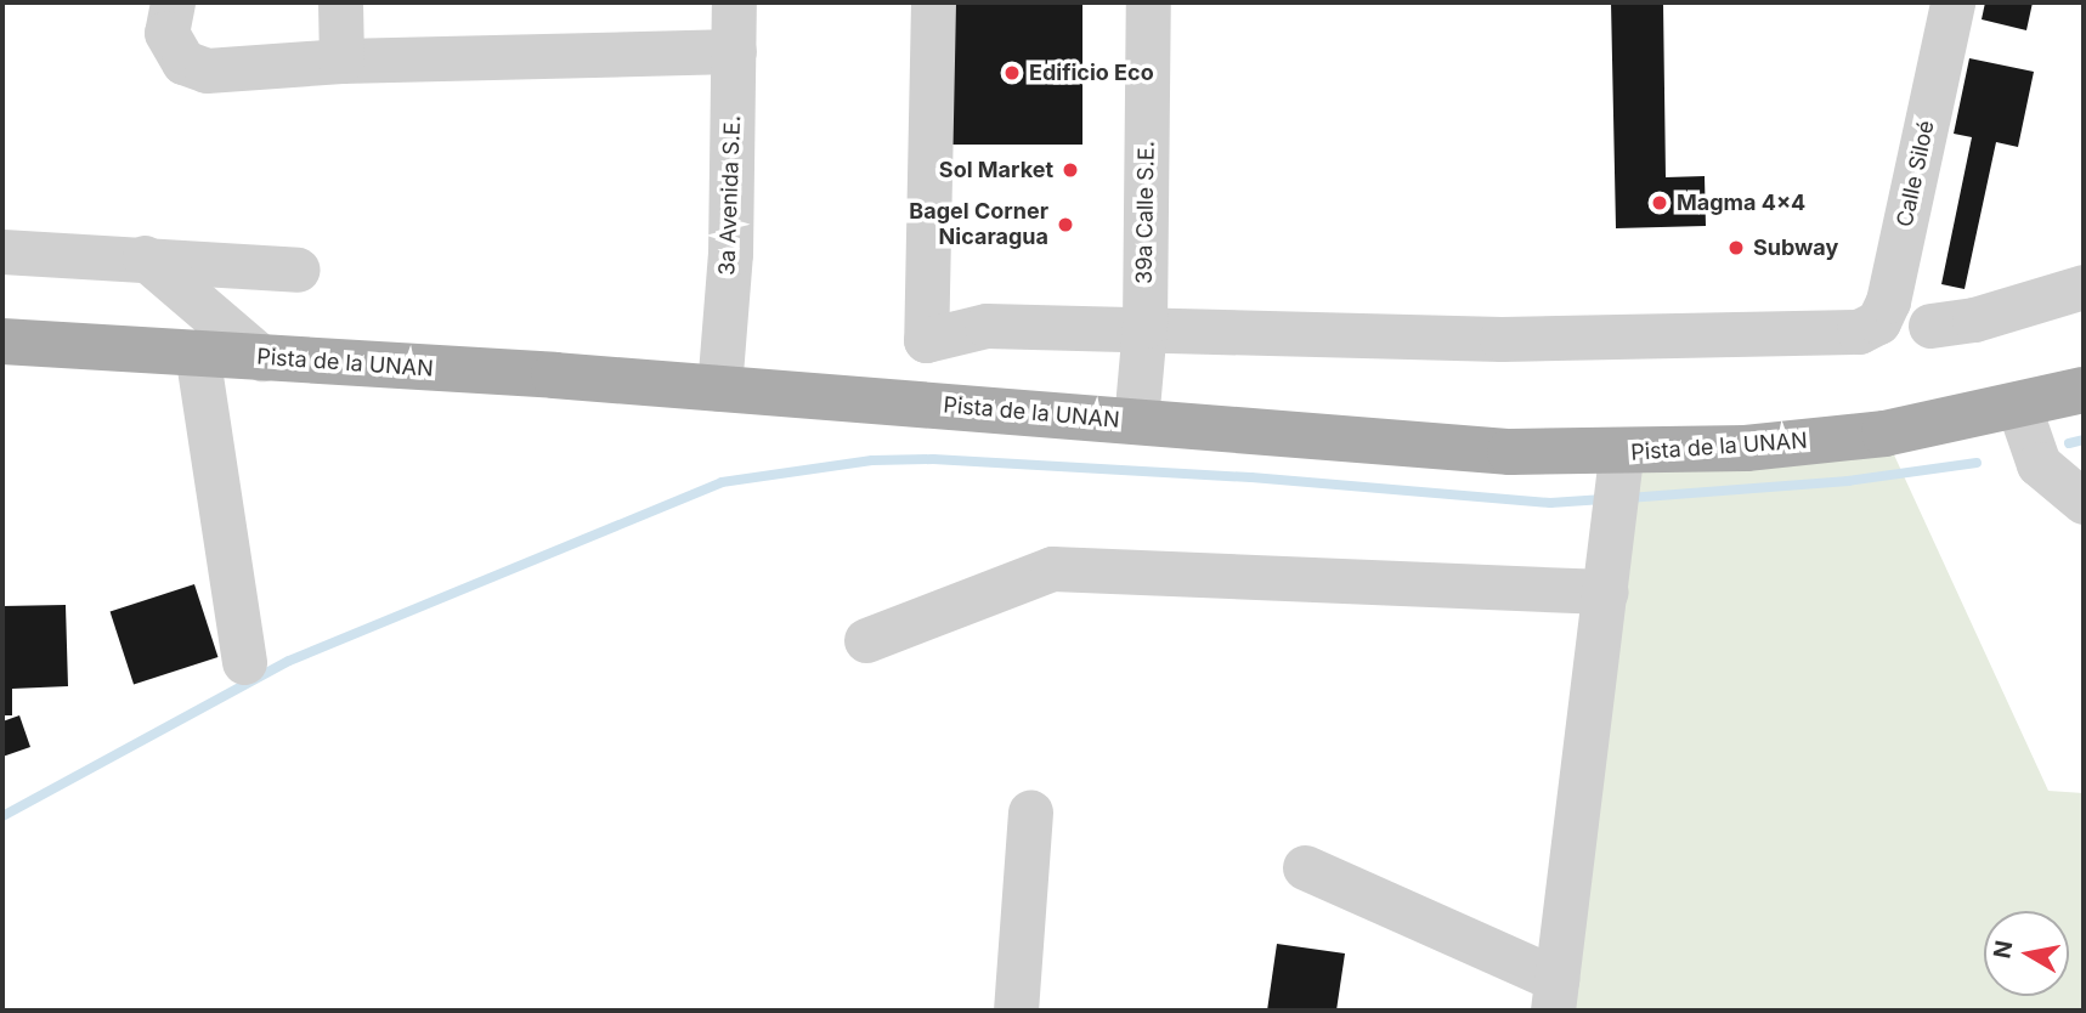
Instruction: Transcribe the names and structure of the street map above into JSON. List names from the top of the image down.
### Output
{
  "streets": {
    "main road": ["Pista de la UNAN"],
    "street": ["Calle Siloé", "3a Avenida S.E.", "39a Calle S.E."]
  },
  "crossings": [
    ["Calle Siloé", "39a Calle S.E."],
    ["3a Avenida S.E.", "Pista de la UNAN"],
    ["39a Calle S.E.", "Pista de la UNAN"]
  ],
  "places": [
    "Edificio Eco",
    "Sol Market",
    "Magma 4x4",
    "Bagel Corner Nicaragua",
    "Subway"
  ],
  "north": "left"
}
